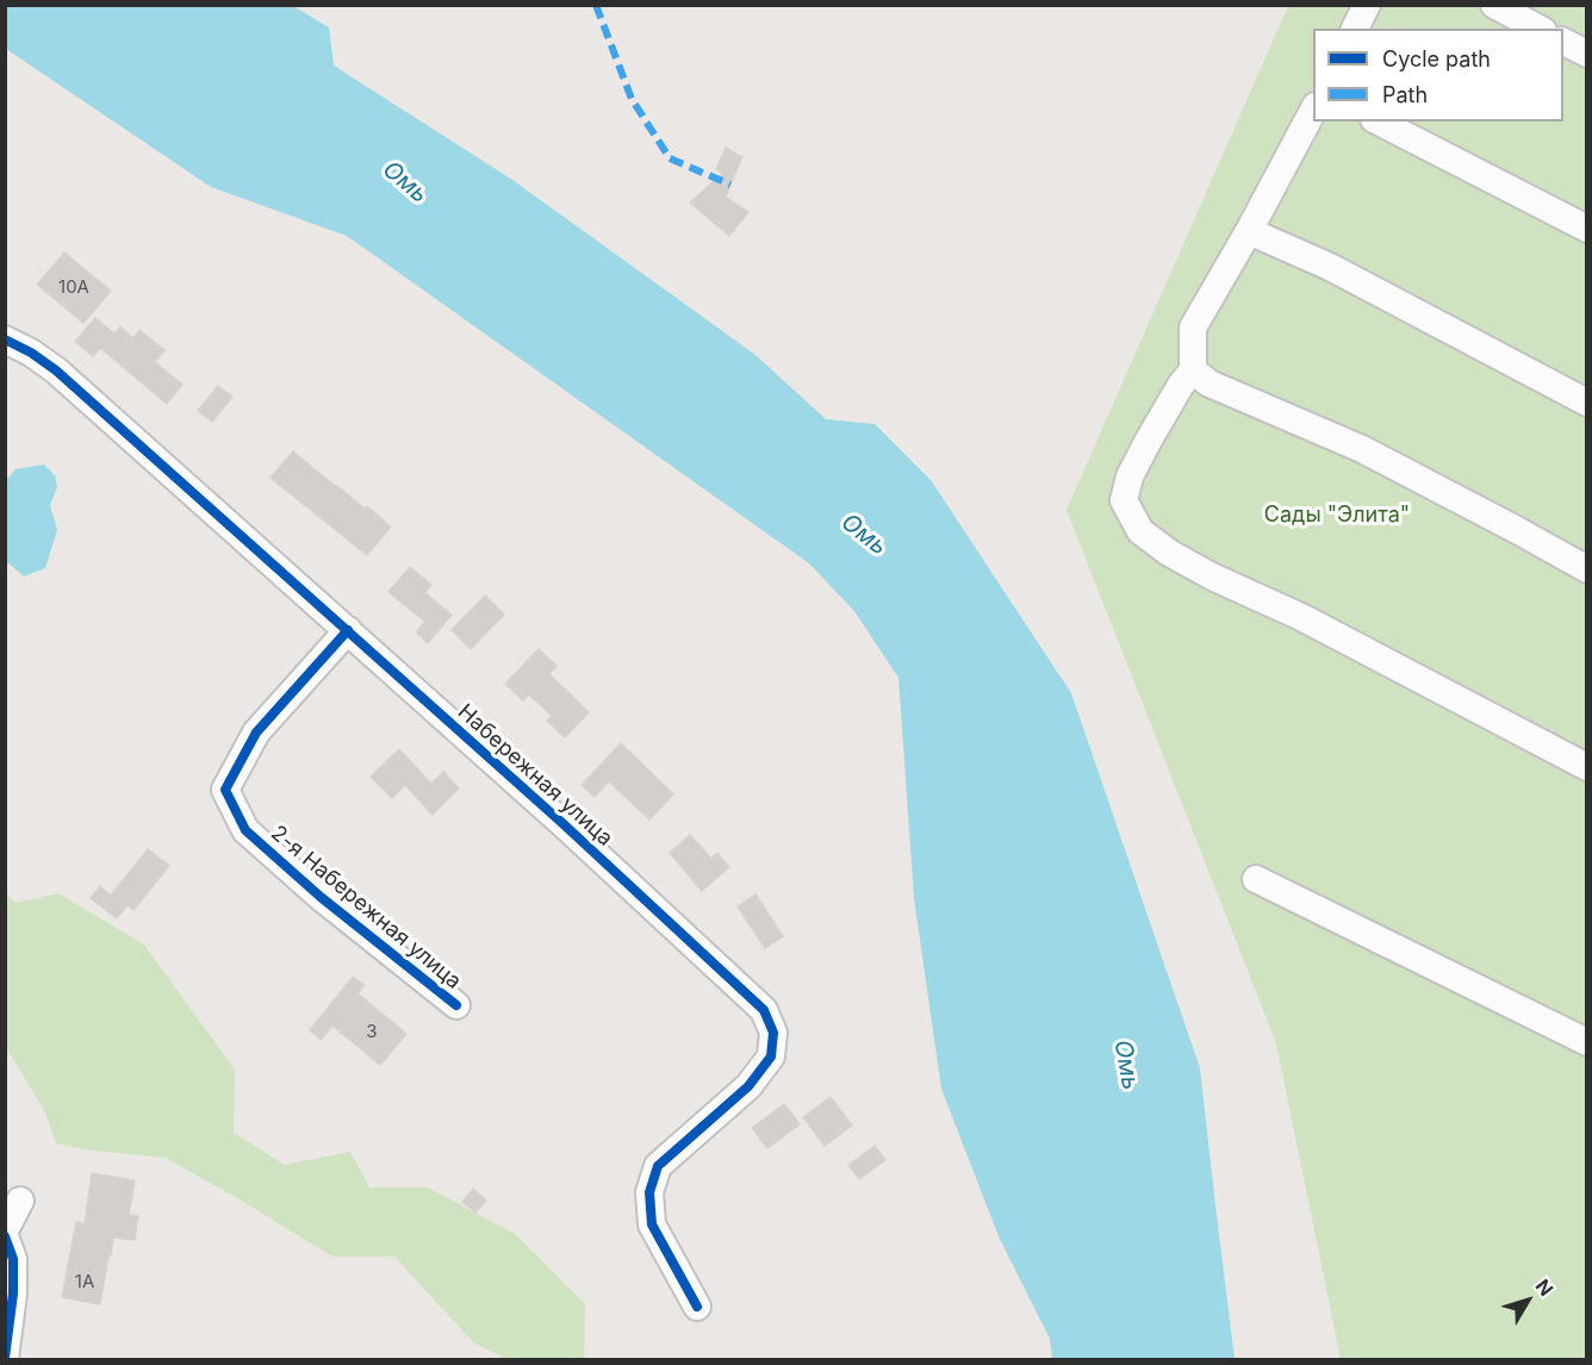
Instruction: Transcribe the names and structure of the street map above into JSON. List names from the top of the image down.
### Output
{
  "streets": {
    "street": ["Набережная улица", "2-я Набережная улица"]
  },
  "crossings": [
    ["Набережная улица", "2-я Набережная улица"]
  ],
  "water": ["Омь"],
  "parks": ["Сады \"Элита\""],
  "house_numbers": ["10А", "3", "1А"],
  "legend": ["Cycle path", "Path"],
  "north": "top right"
}
